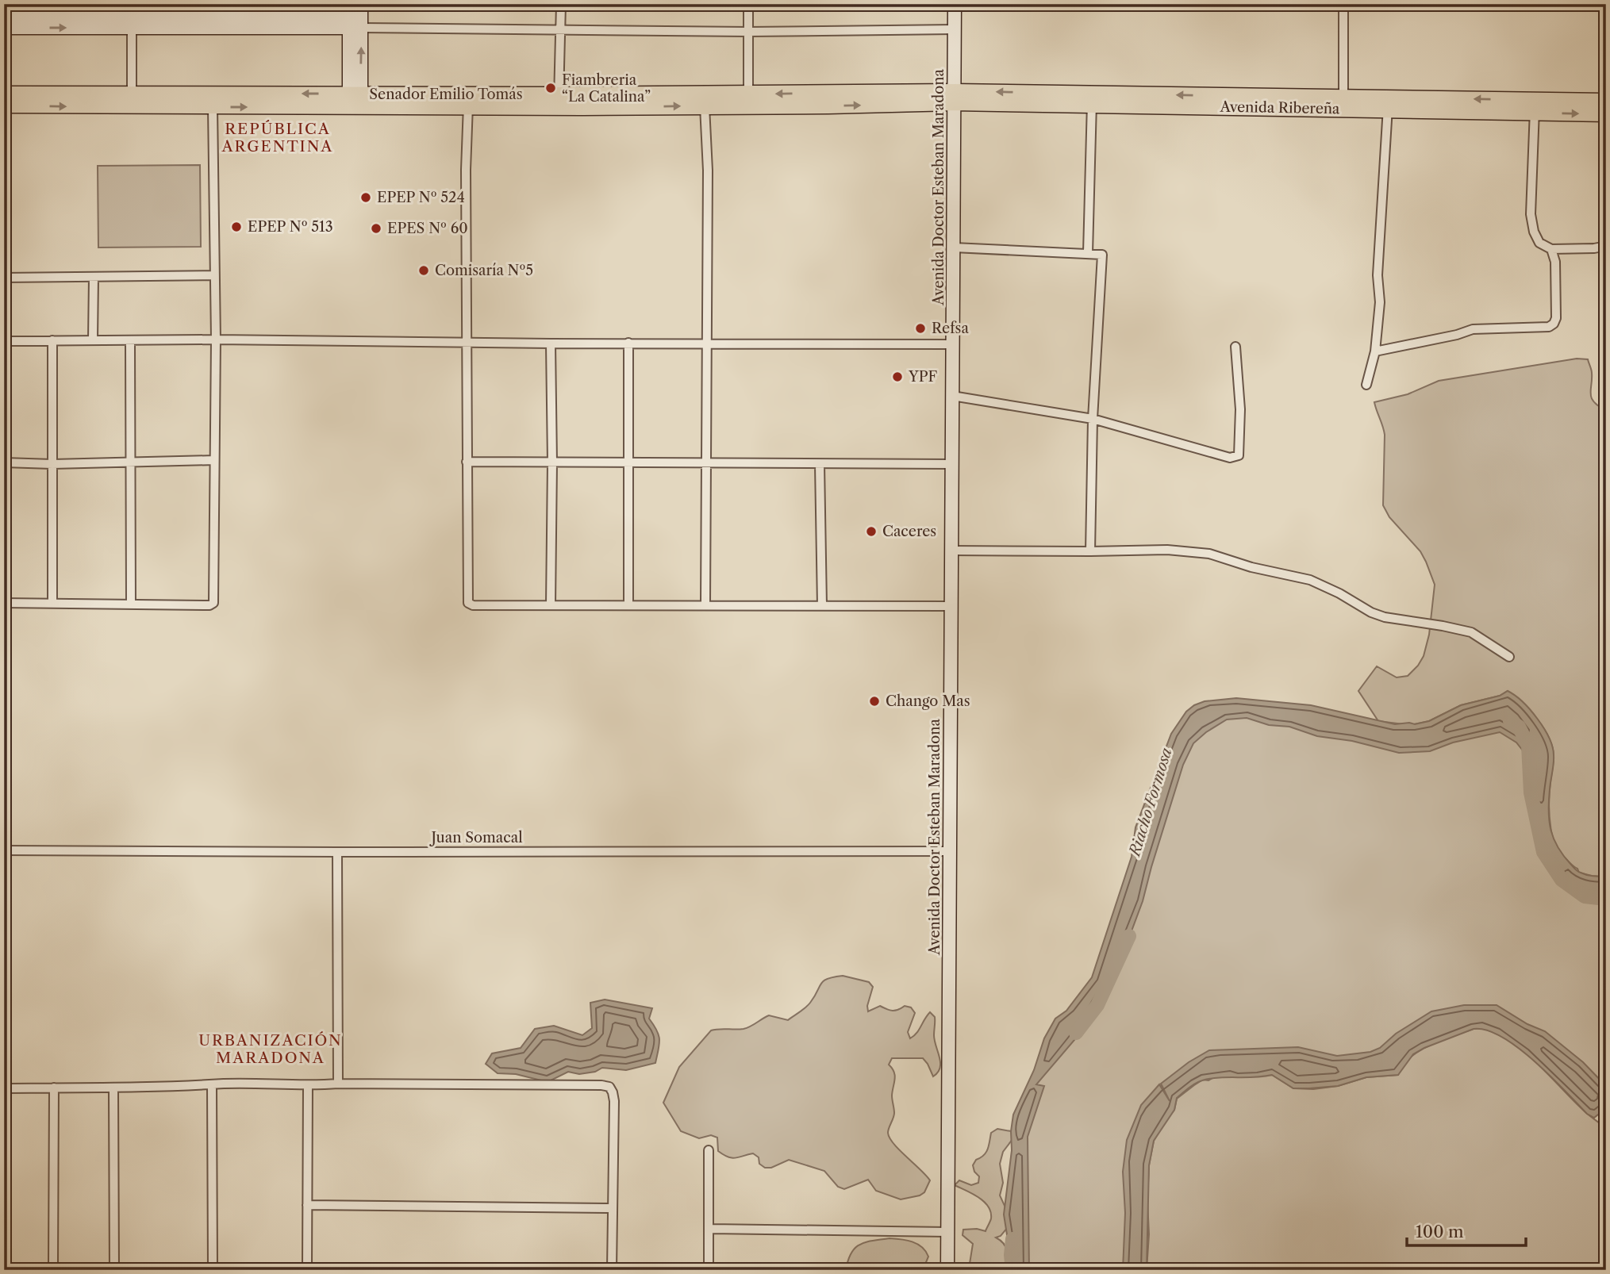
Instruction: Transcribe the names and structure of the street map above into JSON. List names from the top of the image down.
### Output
{
  "streets": {
    "main road": ["Senador Emilio Tomás", "Avenida Ribereña", "Avenida Doctor Esteban Maradona"],
    "street": ["Juan Somacal"]
  },
  "crossings": [
    ["Senador Emilio Tomás", "Avenida Ribereña"],
    ["Senador Emilio Tomás", "Avenida Doctor Esteban Maradona"],
    ["Avenida Ribereña", "Avenida Doctor Esteban Maradona"],
    ["Avenida Doctor Esteban Maradona", "Juan Somacal"]
  ],
  "districts": ["REPÚBLICA ARGENTINA", "URBANIZACIÓN MARADONA"],
  "water": ["Riacho Formosa"],
  "places": [
    "Fiambreria “La Catalina”",
    "EPEP Nº 524",
    "EPEP Nº 513",
    "EPES Nº 60",
    "Comisaría Nº5",
    "Refsa",
    "YPF",
    "Caceres",
    "Chango Mas"
  ],
  "scale_bar": "100 m"
}
